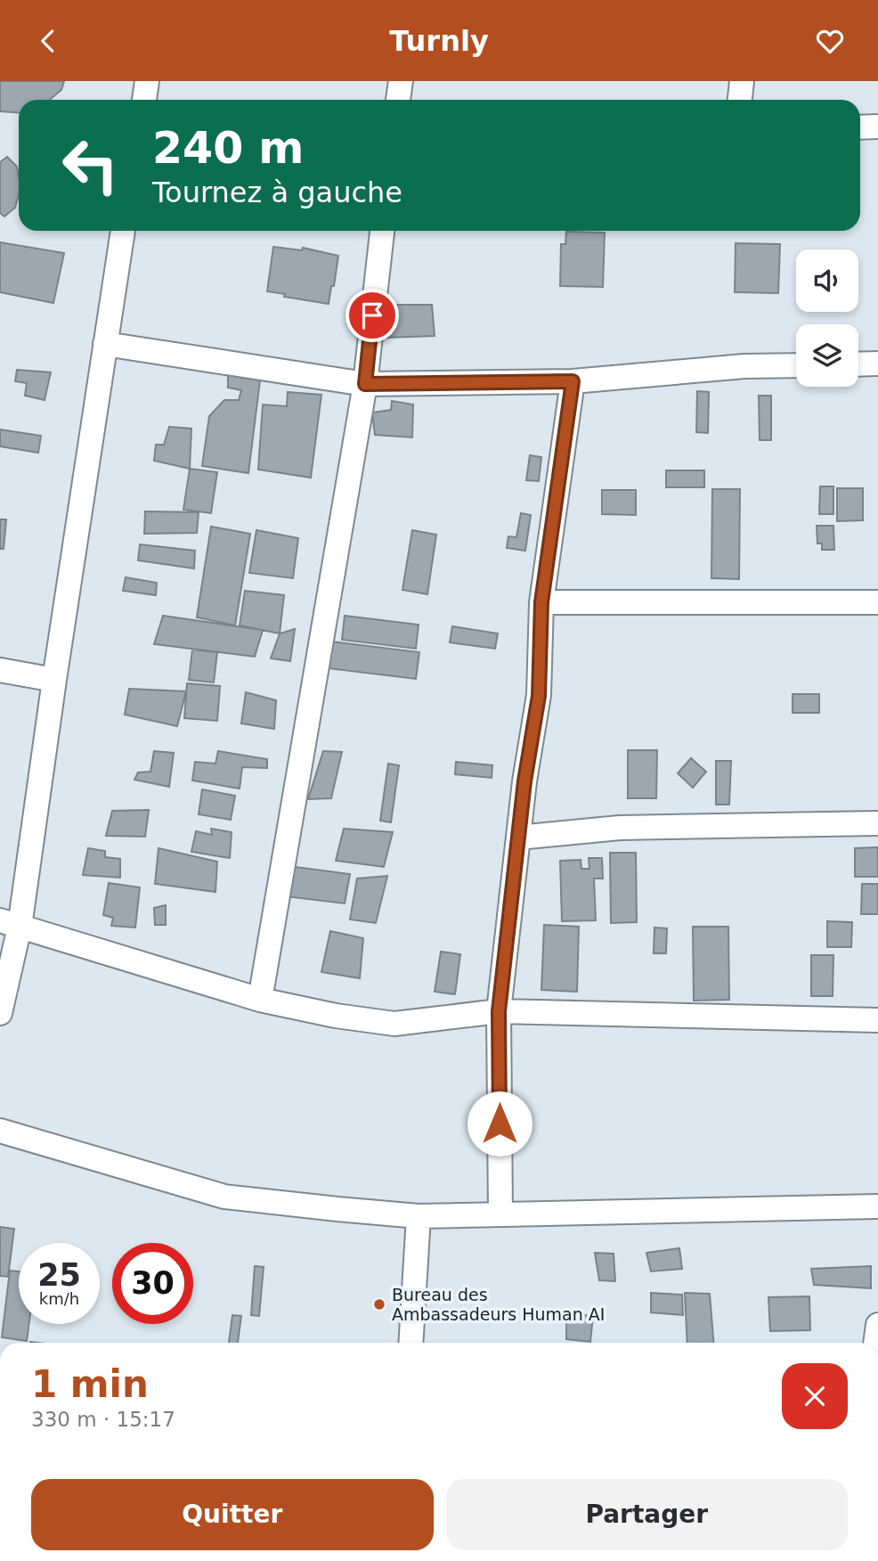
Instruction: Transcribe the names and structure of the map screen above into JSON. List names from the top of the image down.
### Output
{
  "places": ["Bureau des Ambassadeurs Human AI"],
  "page": {
    "header": "Turnly",
    "turn": ["240 m", "Tournez à gauche"],
    "speed": "25 km/h",
    "limit": "30",
    "heading": ["1 min", "330 m · 15:17"],
    "buttons": ["Quitter", "Partager"]
  }
}
